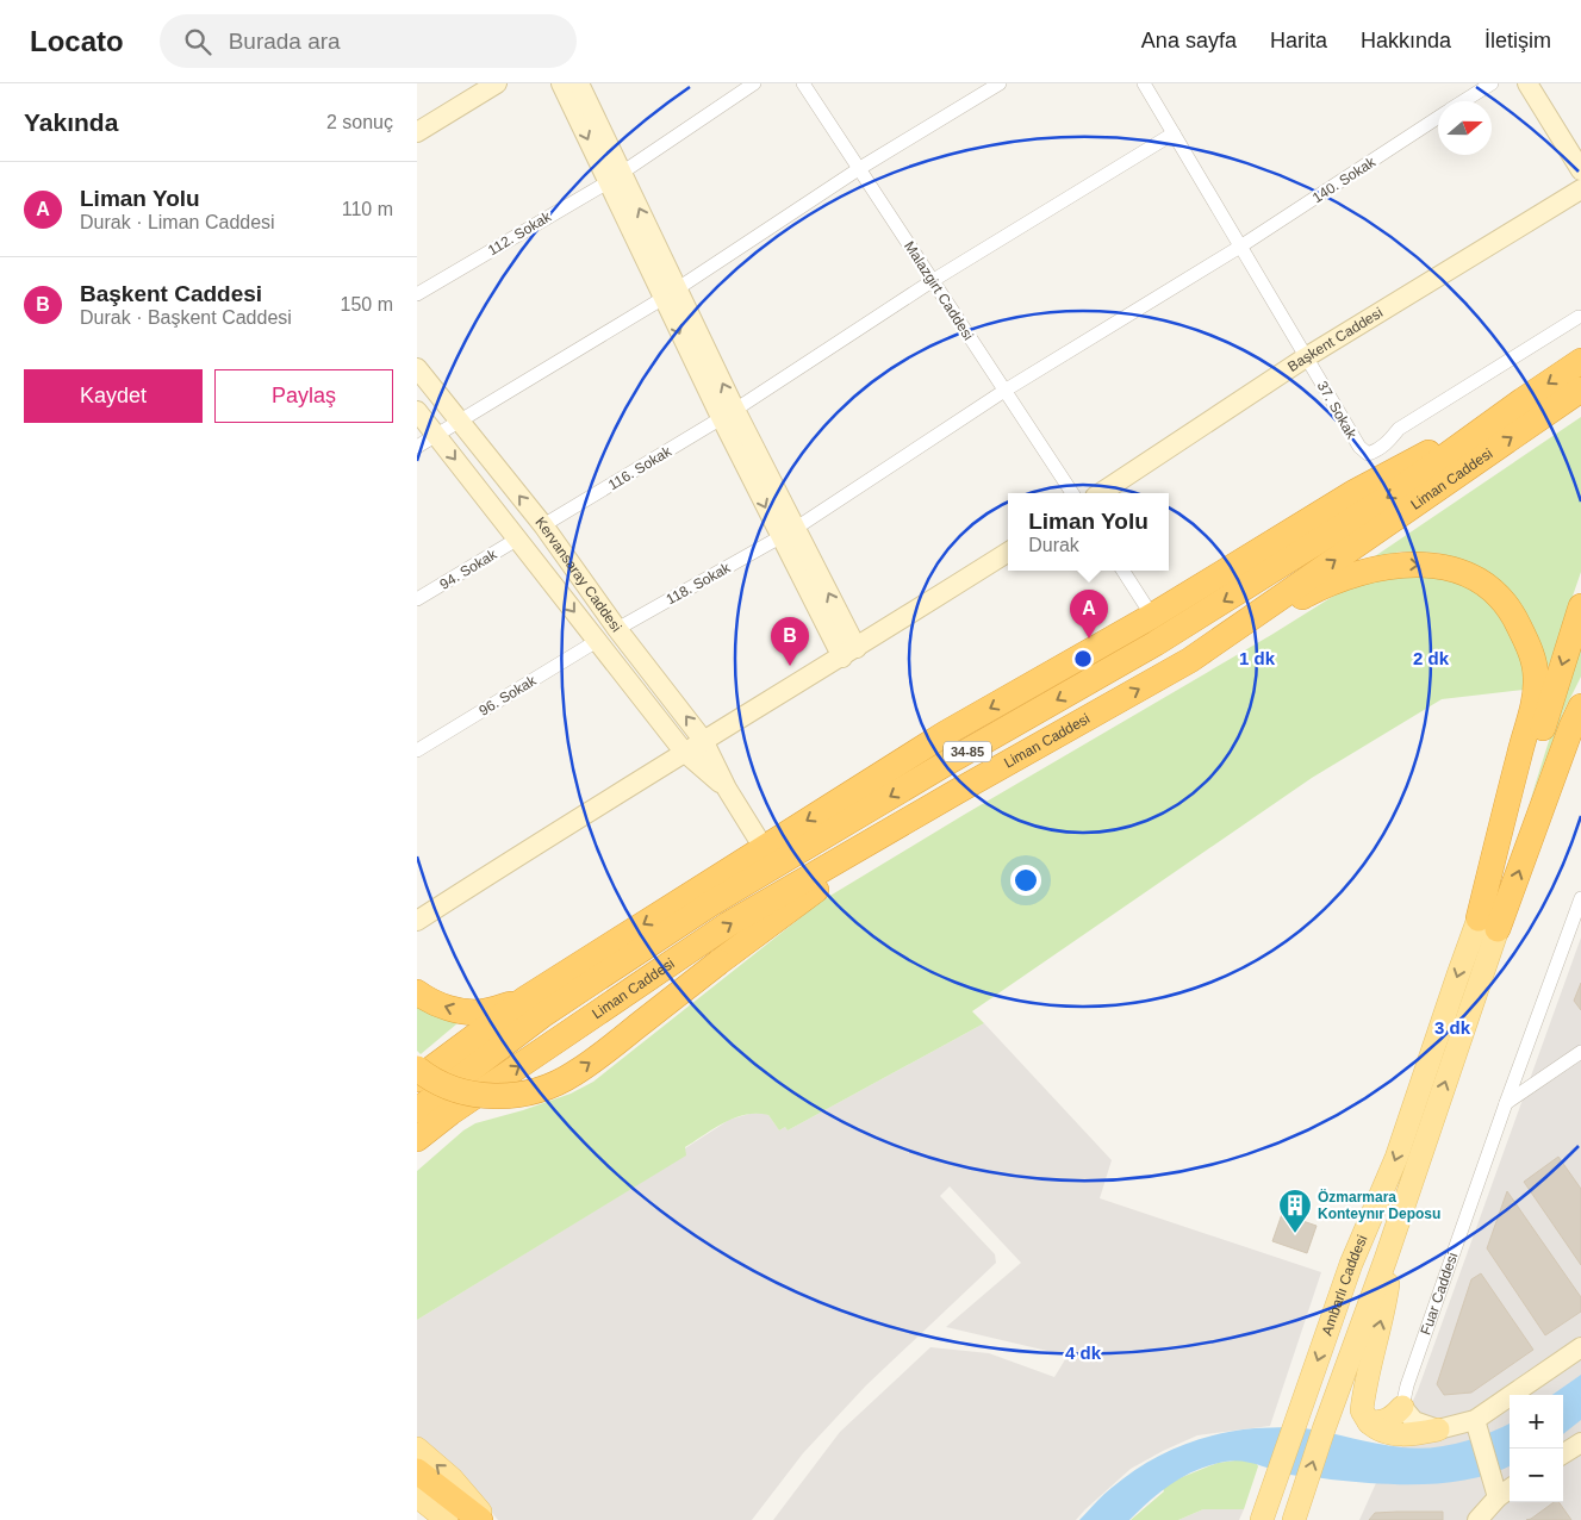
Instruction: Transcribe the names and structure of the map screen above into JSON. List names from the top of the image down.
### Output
{
  "streets": {
    "highway": ["Liman Caddesi", "34-85"],
    "main road": ["Ambarlı Caddesi"],
    "street": [
      "140. Sokak",
      "112. Sokak",
      "Malazgirt Caddesi",
      "Başkent Caddesi",
      "37. Sokak",
      "116. Sokak",
      "94. Sokak",
      "Kervansaray Caddesi",
      "118. Sokak",
      "96. Sokak",
      "Fuar Caddesi"
    ]
  },
  "crossings": [
    ["140. Sokak", "Malazgirt Caddesi"],
    ["140. Sokak", "37. Sokak"],
    ["140. Sokak", "118. Sokak"],
    ["Malazgirt Caddesi", "116. Sokak"],
    ["Malazgirt Caddesi", "118. Sokak"],
    ["Başkent Caddesi", "37. Sokak"],
    ["37. Sokak", "116. Sokak"],
    ["116. Sokak", "Kervansaray Caddesi"],
    ["94. Sokak", "Kervansaray Caddesi"],
    ["Kervansaray Caddesi", "118. Sokak"],
    ["Kervansaray Caddesi", "96. Sokak"]
  ],
  "places": {
    "building": ["Özmarmara Konteynır Deposu"]
  },
  "north": "right",
  "page": {
    "header": "Locato",
    "search": "Burada ara",
    "nav": [
      "Ana sayfa",
      "Harita",
      "Hakkında",
      "İletişim"
    ],
    "heading": ["Yakında", "2 sonuç"],
    "list": [
      {
        "mark": "A",
        "name": "Liman Yolu",
        "note": "Durak · Liman Caddesi",
        "value": "110 m"
      },
      {
        "mark": "B",
        "name": "Başkent Caddesi",
        "note": "Durak · Başkent Caddesi",
        "value": "150 m"
      }
    ],
    "buttons": ["Kaydet", "Paylaş"],
    "popup": ["Liman Yolu", "Durak"],
    "pins": ["A", "B"],
    "map_buttons": ["+", "−"]
  },
  "rings": [
    "1 dk",
    "2 dk",
    "3 dk",
    "4 dk"
  ]
}
